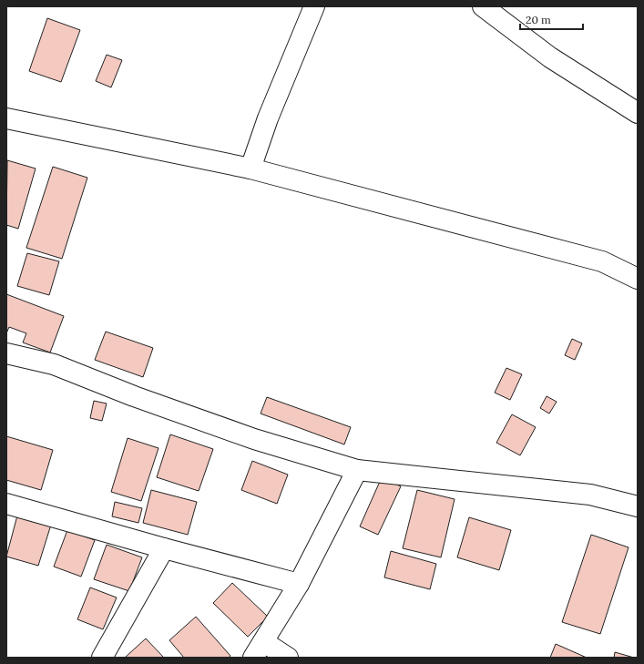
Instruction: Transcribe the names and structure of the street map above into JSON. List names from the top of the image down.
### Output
{
  "scale_bar": "20 m"
}
